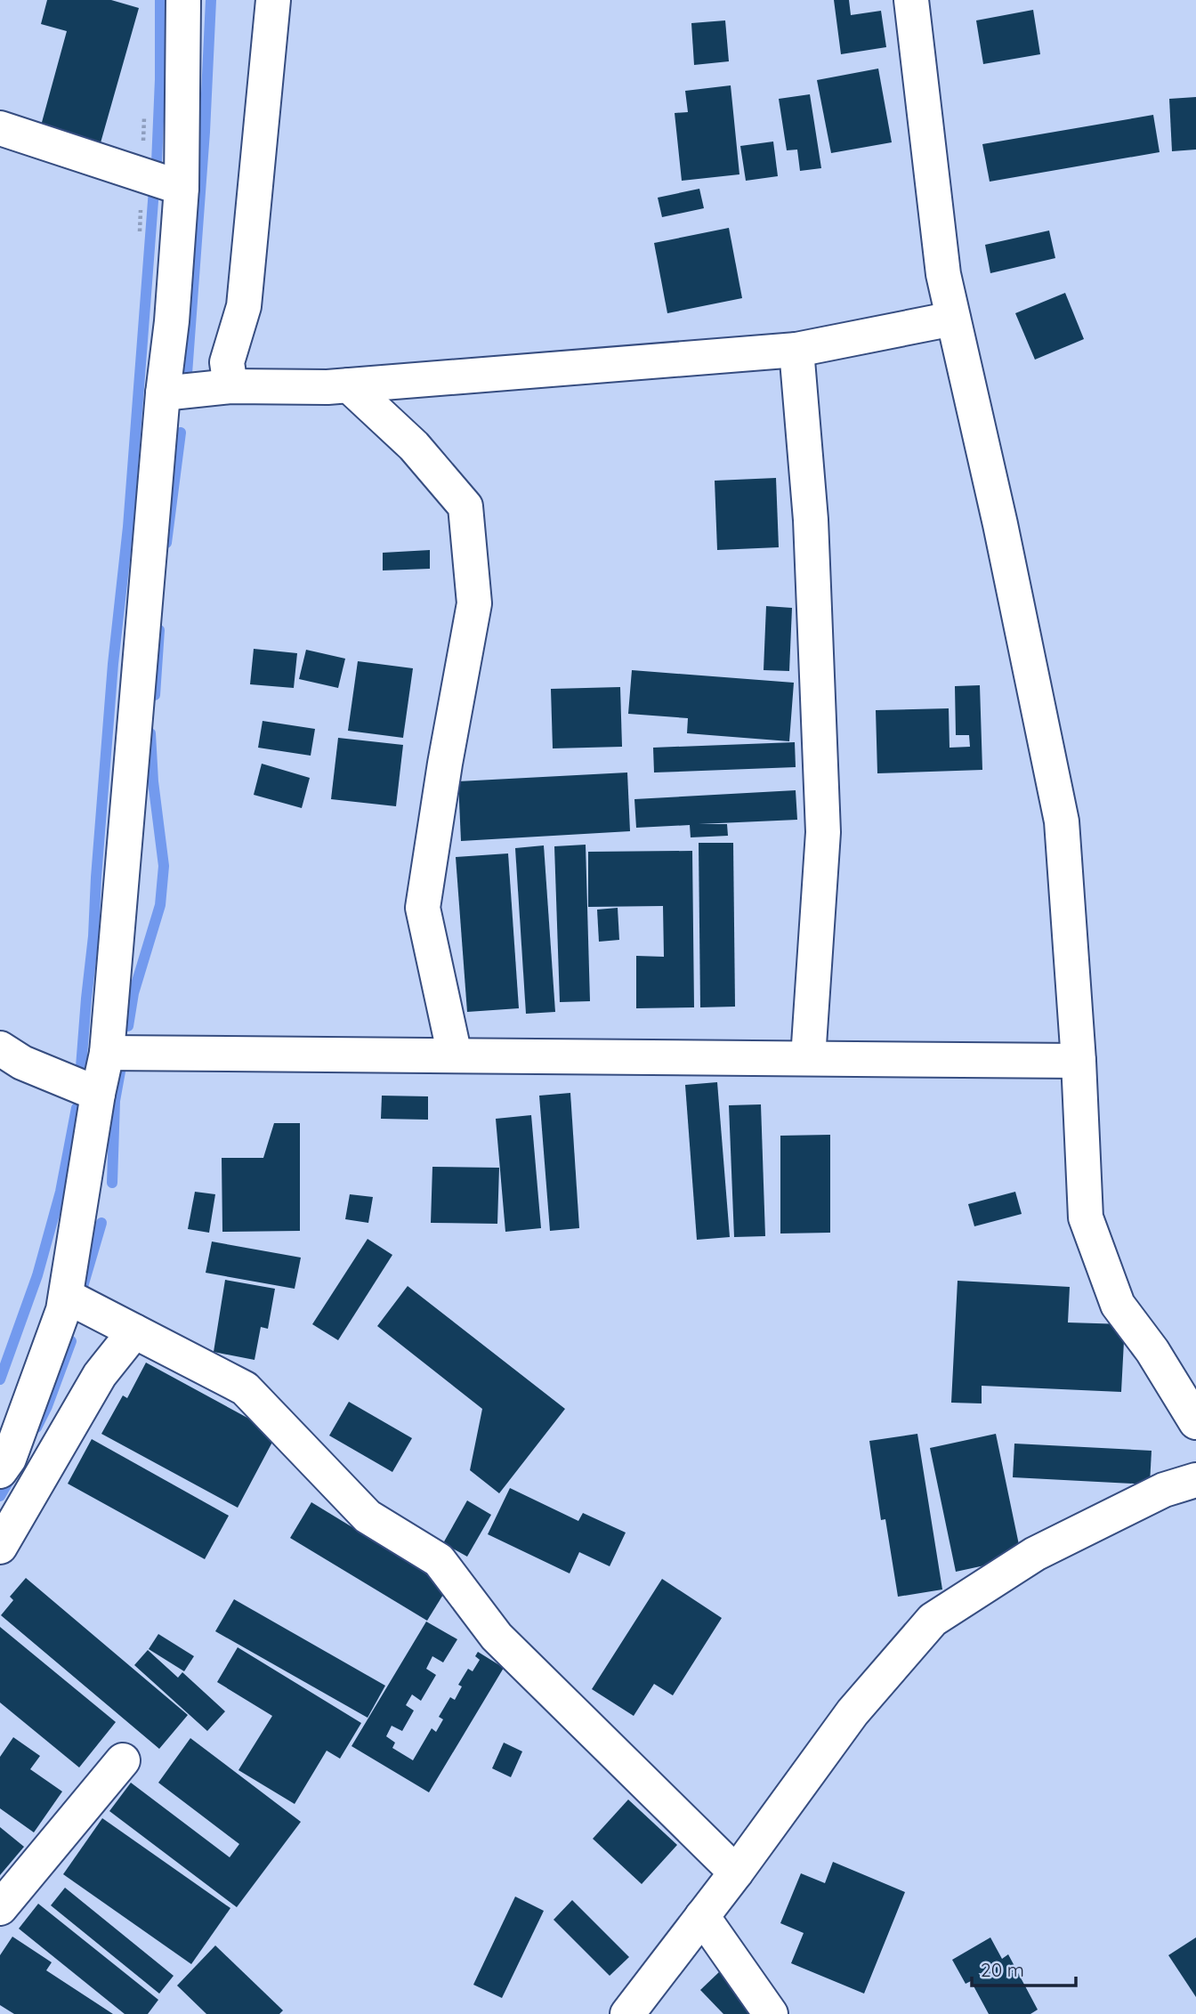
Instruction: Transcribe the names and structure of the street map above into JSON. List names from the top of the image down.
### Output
{
  "scale_bar": "20 m"
}
